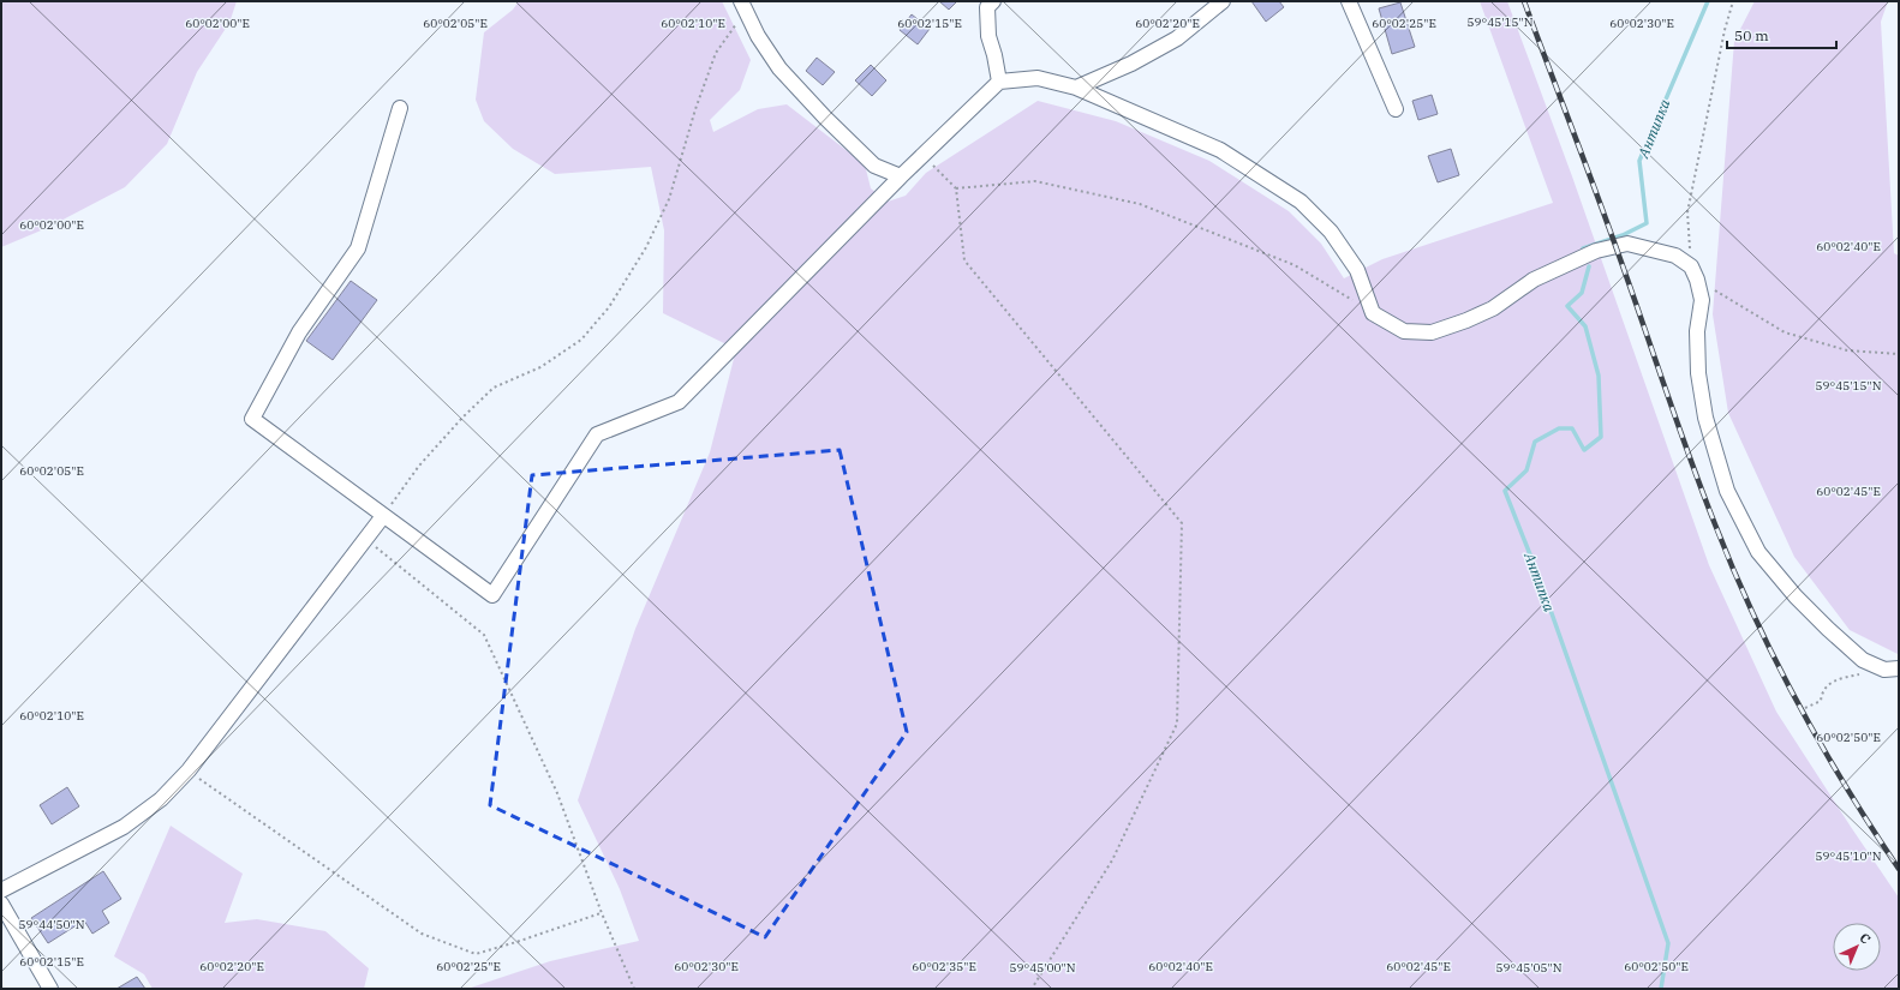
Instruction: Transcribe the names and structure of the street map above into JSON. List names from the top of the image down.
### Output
{
  "water": ["Антипка"],
  "scale_bar": "50 m",
  "north": "top right",
  "coordinates": [
    "59°45'15\"N",
    "60°02'00\"E",
    "60°02'05\"E",
    "60°02'10\"E",
    "60°02'15\"E",
    "60°02'20\"E",
    "60°02'25\"E",
    "60°02'30\"E",
    "60°02'40\"E",
    "60°02'45\"E",
    "60°02'50\"E",
    "59°45'10\"N",
    "59°44'50\"N",
    "60°02'35\"E",
    "59°45'00\"N",
    "59°45'05\"N"
  ]
}
